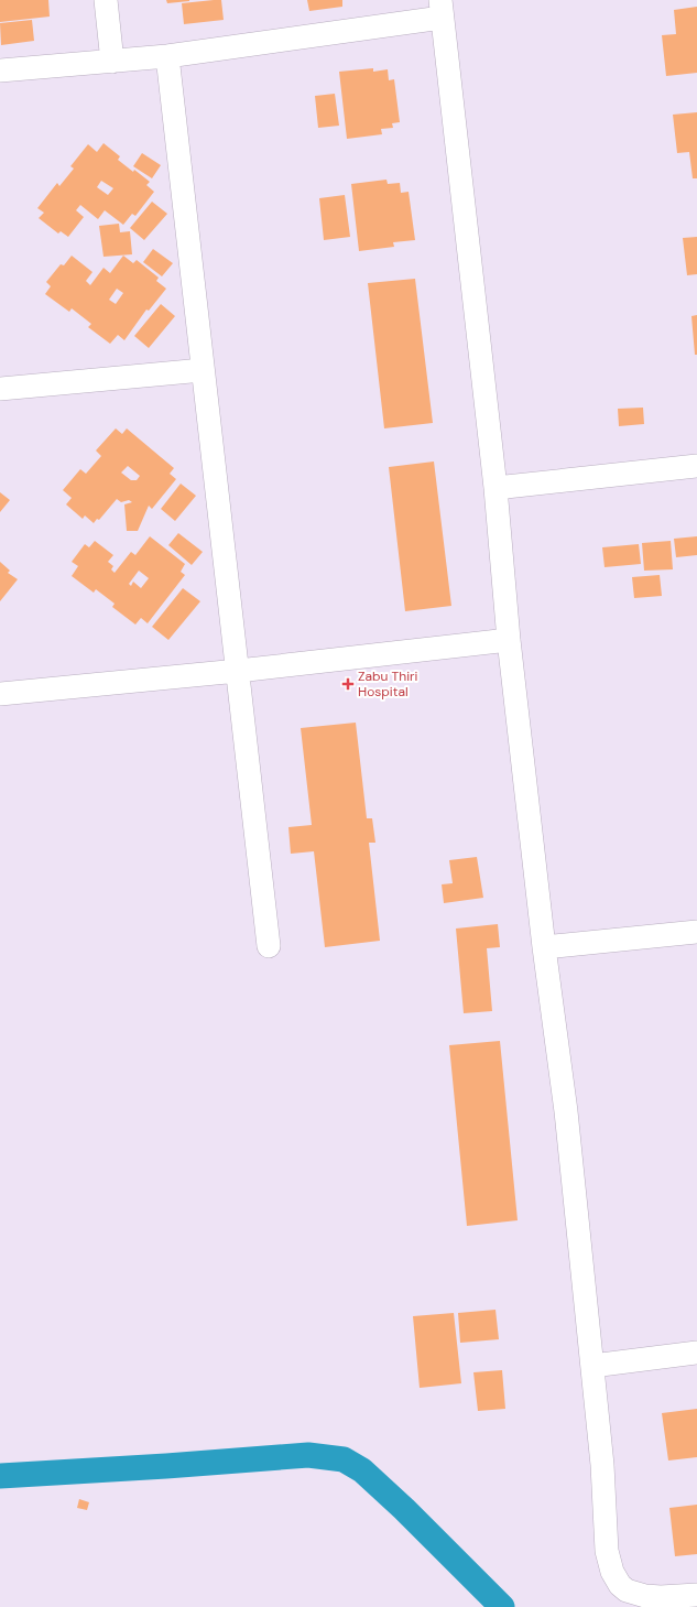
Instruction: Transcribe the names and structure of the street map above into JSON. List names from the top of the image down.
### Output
{
  "places": {
    "health": ["Zabu Thiri Hospital"]
  }
}
